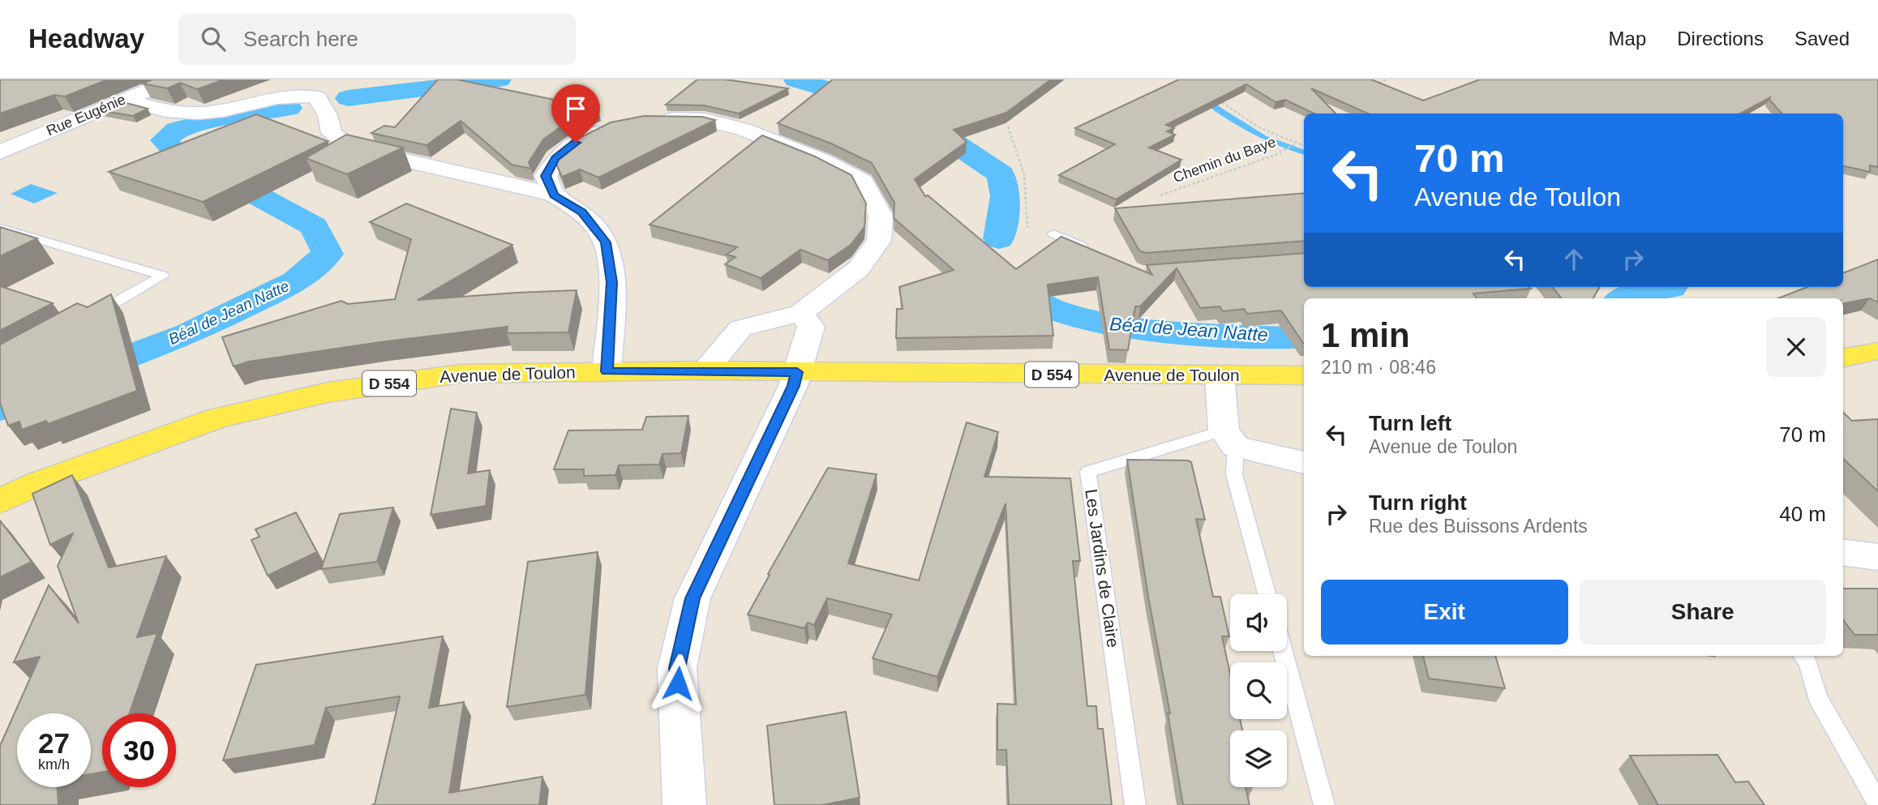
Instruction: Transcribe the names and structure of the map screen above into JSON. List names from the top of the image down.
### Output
{
  "streets": {
    "main road": ["Avenue de Toulon", "D 554"],
    "street": ["Rue Eugénie"],
    "lane": ["Les Jardins de Claire"],
    "path": ["Chemin du Baye"]
  },
  "water": ["Béal de Jean Natte"],
  "page": {
    "header": "Headway",
    "search": "Search here",
    "nav": ["Map", "Directions", "Saved"],
    "turn": ["70 m", "Avenue de Toulon"],
    "heading": ["1 min", "210 m · 08:46"],
    "list": [
      {
        "name": "Turn left",
        "note": "Avenue de Toulon",
        "value": "70 m"
      },
      {
        "name": "Turn right",
        "note": "Rue des Buissons Ardents",
        "value": "40 m"
      }
    ],
    "buttons": ["Exit", "Share"],
    "speed": "27 km/h",
    "limit": "30"
  }
}
